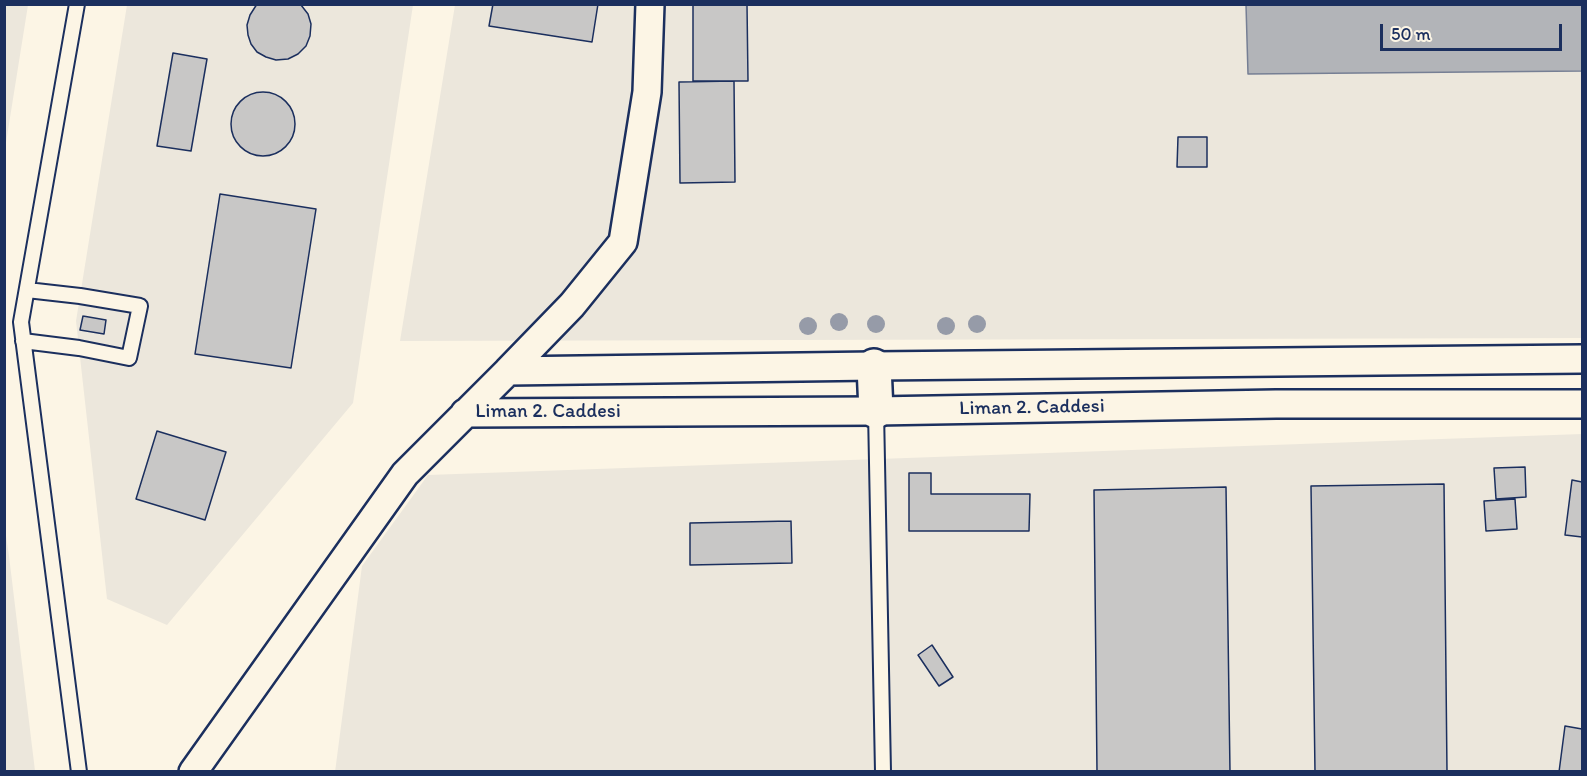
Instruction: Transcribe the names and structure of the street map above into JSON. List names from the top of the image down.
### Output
{
  "streets": {
    "street": ["Liman 2. Caddesi"]
  },
  "scale_bar": "50 m"
}
